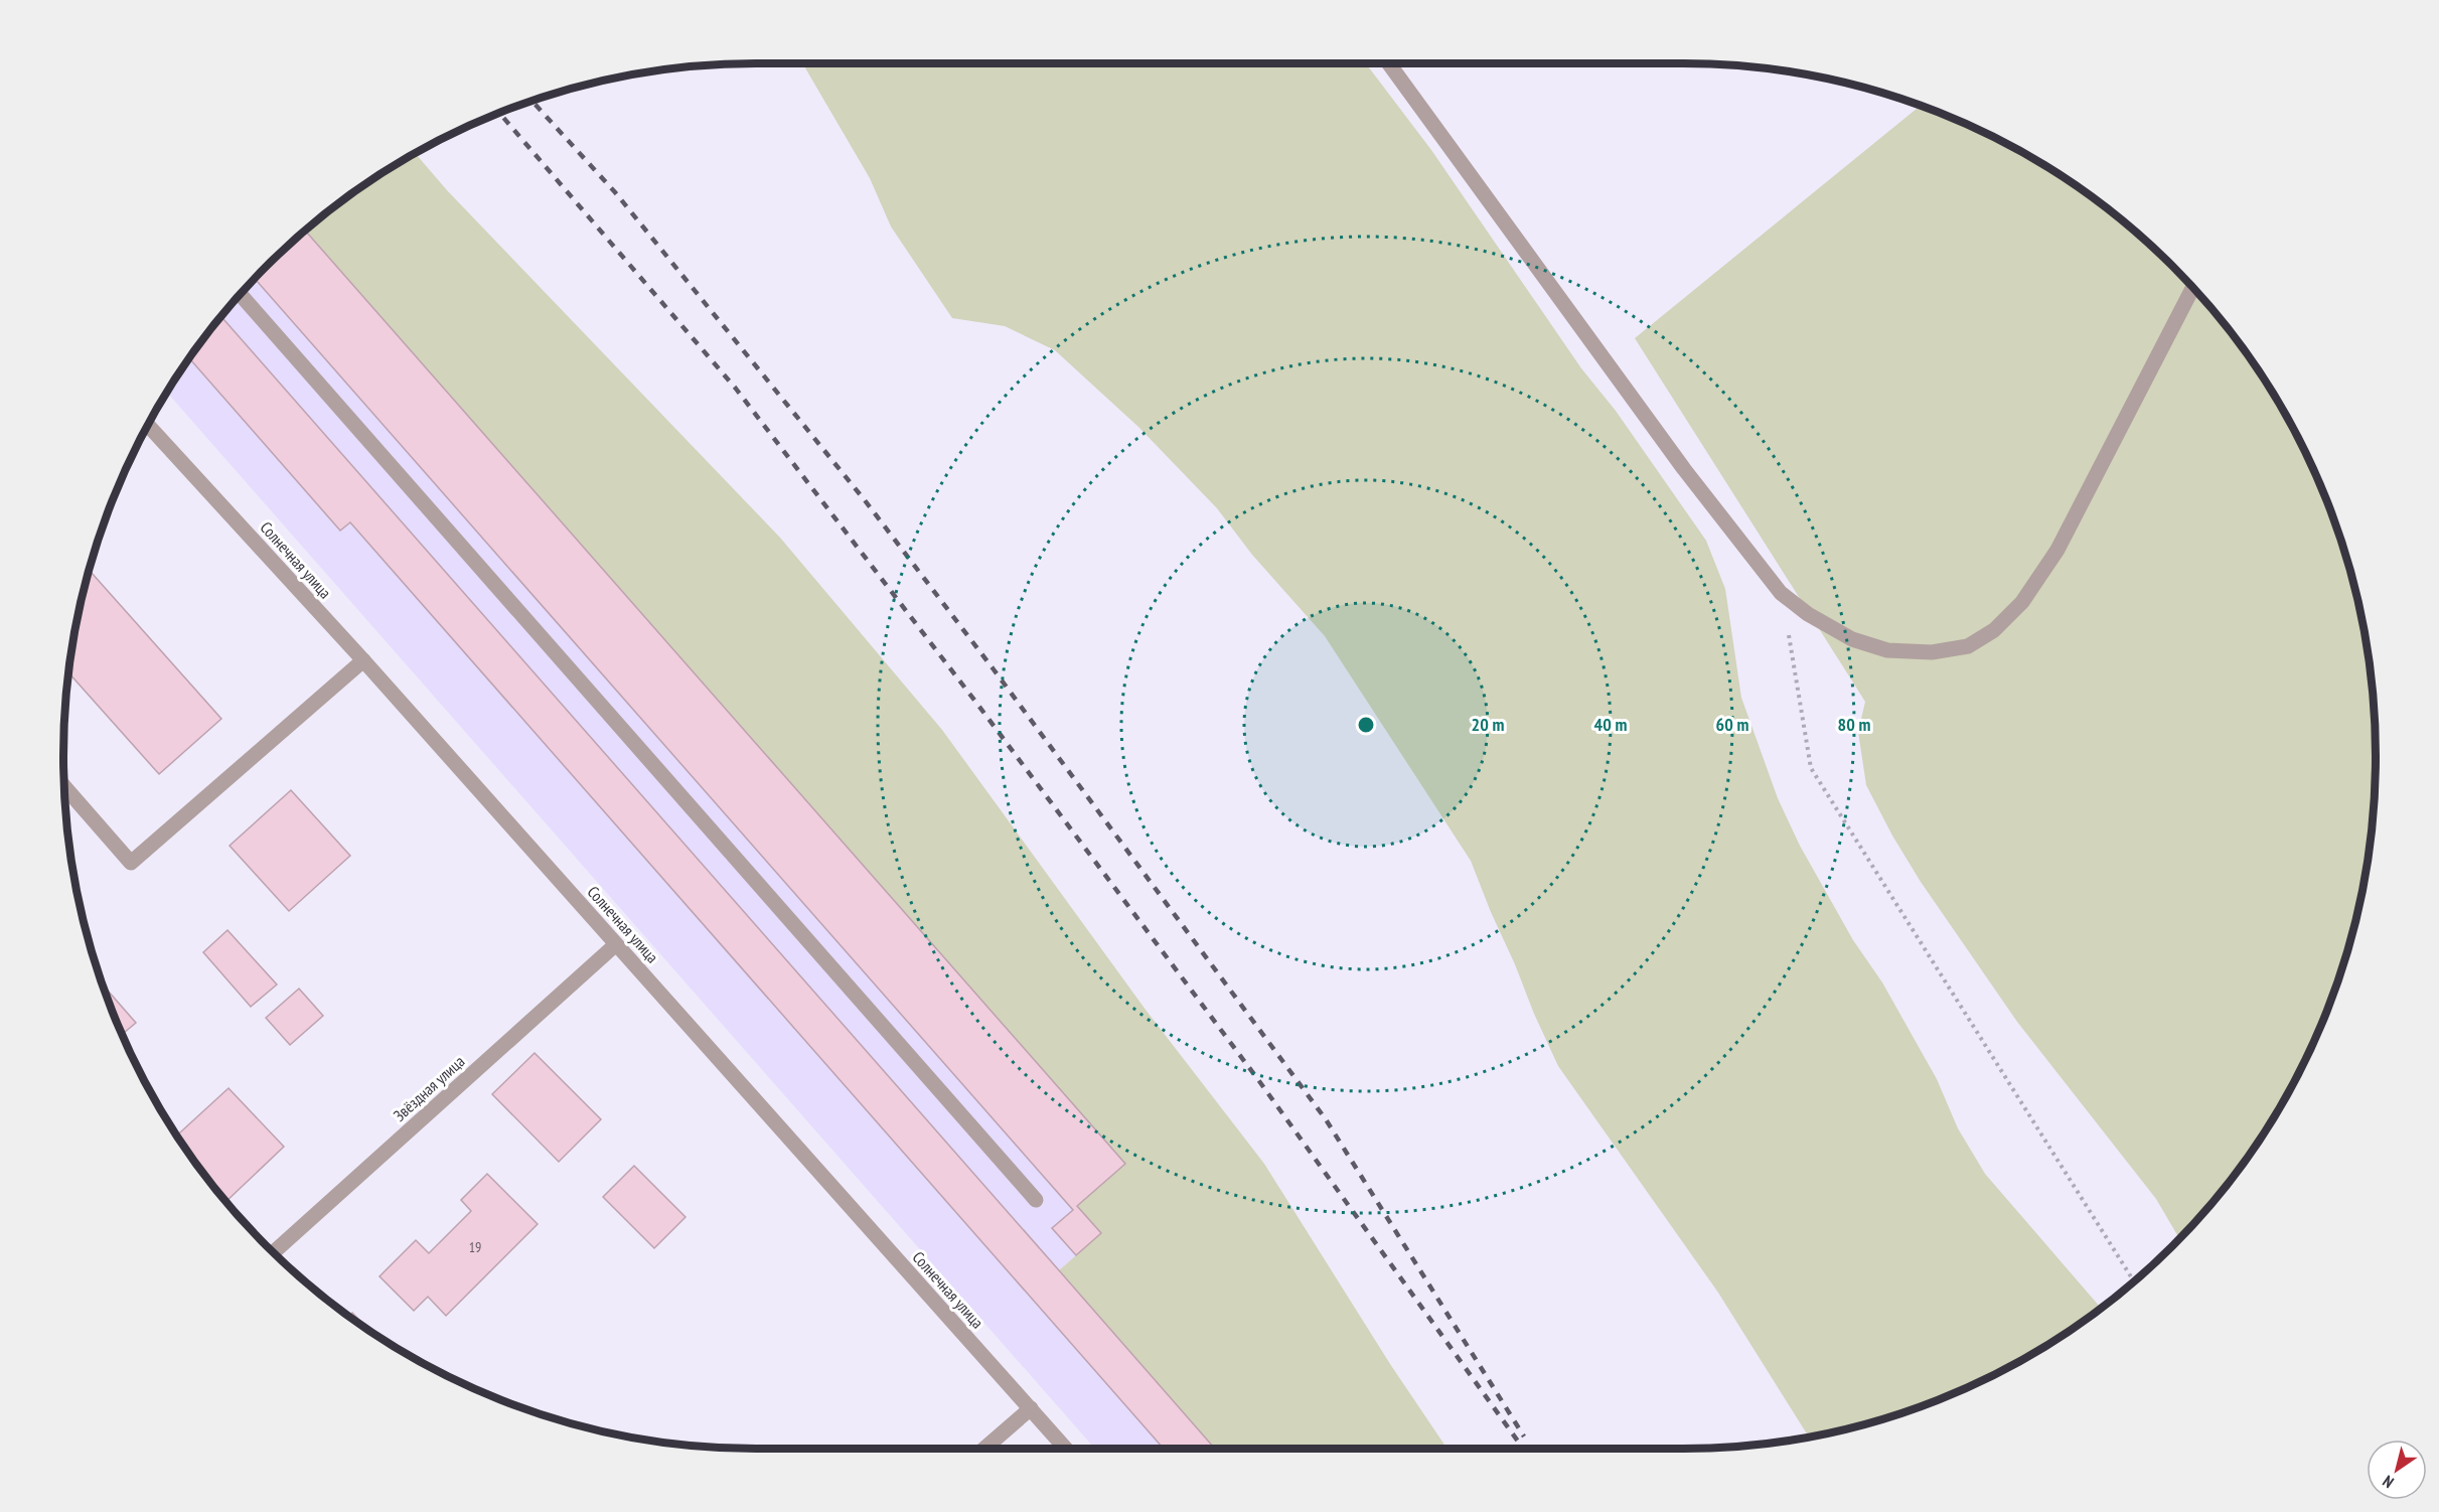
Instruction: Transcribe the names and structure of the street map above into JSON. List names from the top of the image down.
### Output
{
  "streets": {
    "street": ["Солнечная улица", "Звёздная улица"]
  },
  "crossings": [
    ["Солнечная улица", "Звёздная улица"]
  ],
  "house_numbers": ["19"],
  "north": "bottom left",
  "rings": [
    "20 m",
    "40 m",
    "60 m",
    "80 m"
  ]
}
